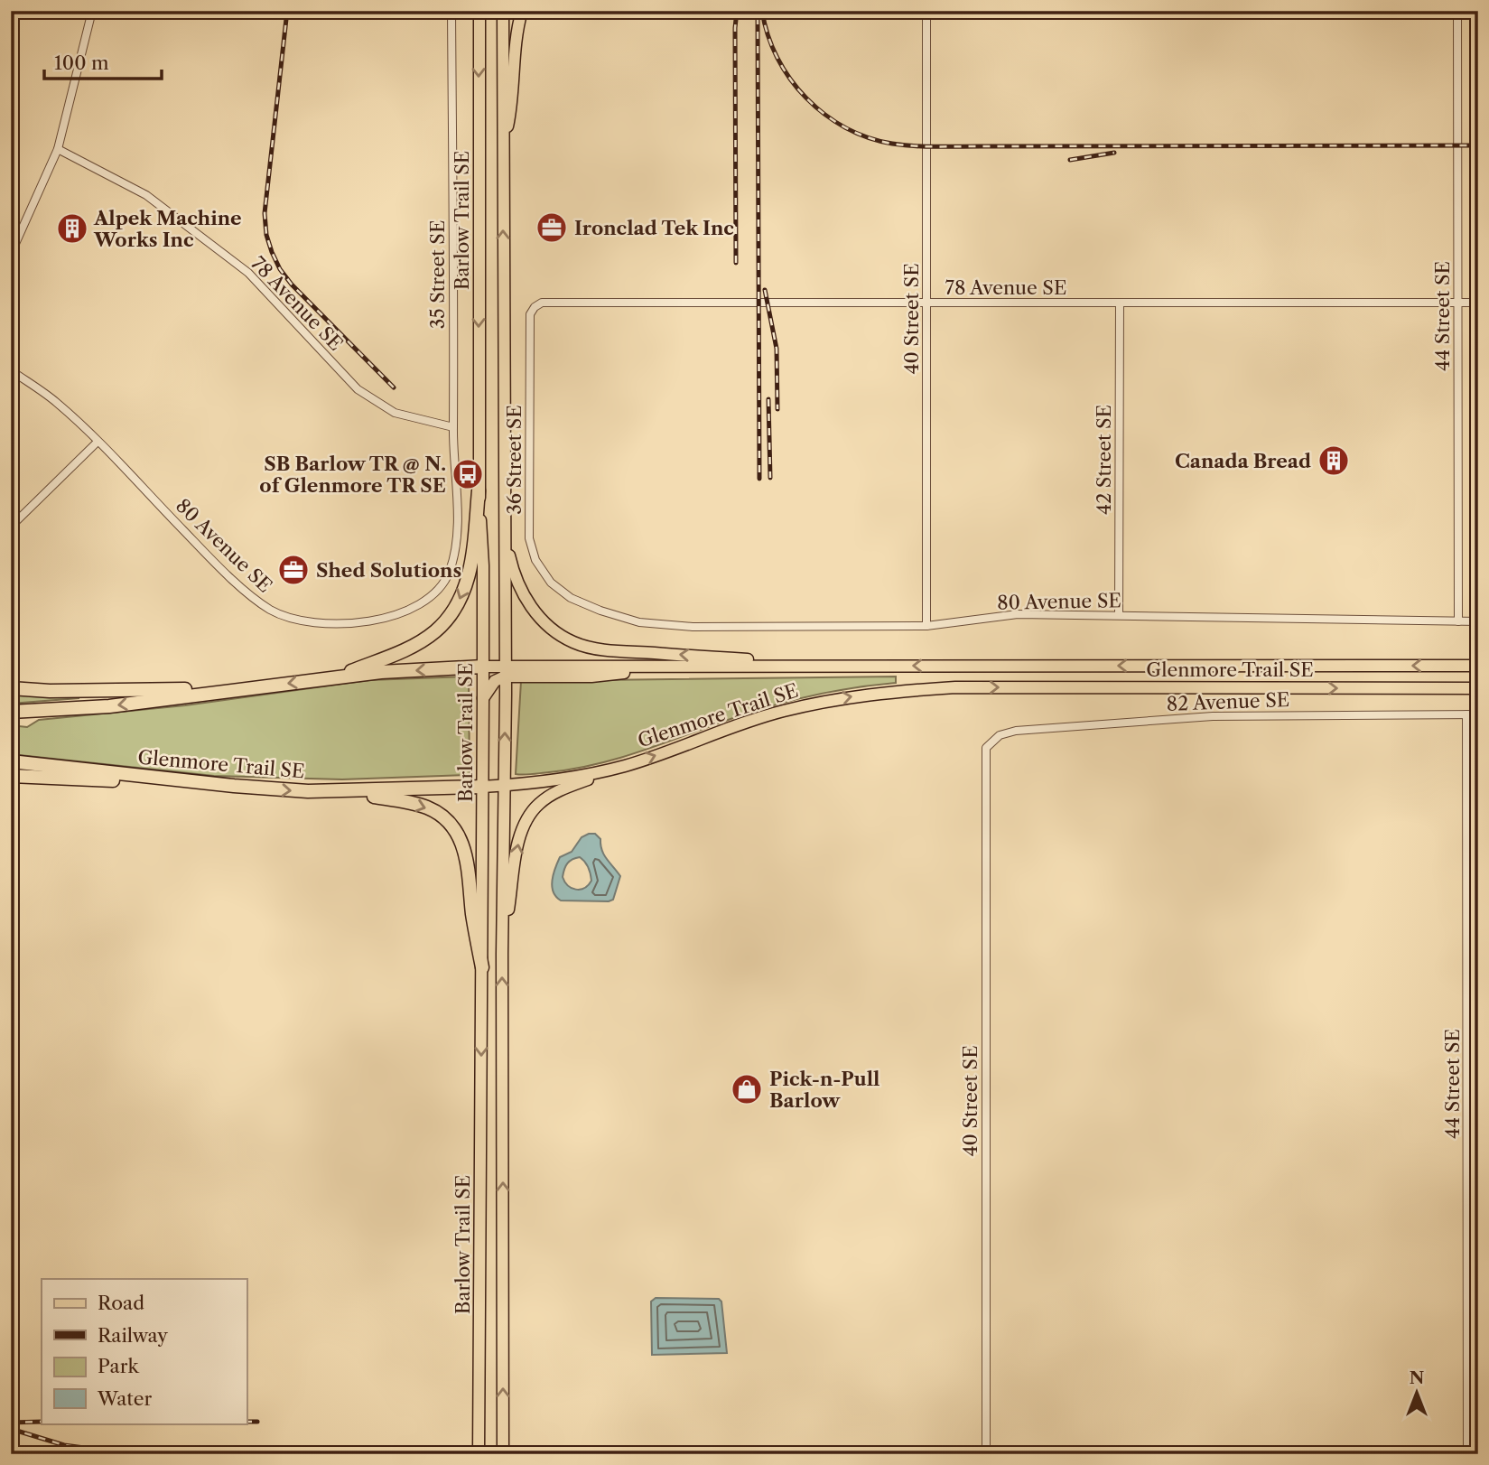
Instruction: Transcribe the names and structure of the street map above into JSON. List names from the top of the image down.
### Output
{
  "streets": {
    "highway": ["Glenmore Trail SE"],
    "main road": ["Barlow Trail SE"],
    "street": [
      "35 Street SE",
      "78 Avenue SE",
      "44 Street SE",
      "40 Street SE",
      "36 Street SE",
      "42 Street SE",
      "80 Avenue SE",
      "82 Avenue SE"
    ]
  },
  "crossings": [
    ["Barlow Trail SE", "Glenmore Trail SE"],
    ["35 Street SE", "78 Avenue SE"],
    ["35 Street SE", "80 Avenue SE"],
    ["78 Avenue SE", "44 Street SE"],
    ["78 Avenue SE", "40 Street SE"],
    ["78 Avenue SE", "36 Street SE"],
    ["78 Avenue SE", "42 Street SE"],
    ["44 Street SE", "80 Avenue SE"],
    ["44 Street SE", "82 Avenue SE"],
    ["40 Street SE", "80 Avenue SE"],
    ["40 Street SE", "82 Avenue SE"],
    ["36 Street SE", "80 Avenue SE"],
    ["42 Street SE", "80 Avenue SE"]
  ],
  "places": {
    "office": ["Ironclad Tek Inc", "Shed Solutions"],
    "building": ["Alpek Machine Works Inc", "Canada Bread"],
    "bus stop": ["SB Barlow TR @ N. of Glenmore TR SE"],
    "shop": ["Pick-n-Pull Barlow"]
  },
  "legend": [
    "Road",
    "Railway",
    "Park",
    "Water"
  ],
  "scale_bar": "100 m",
  "north": "top"
}
